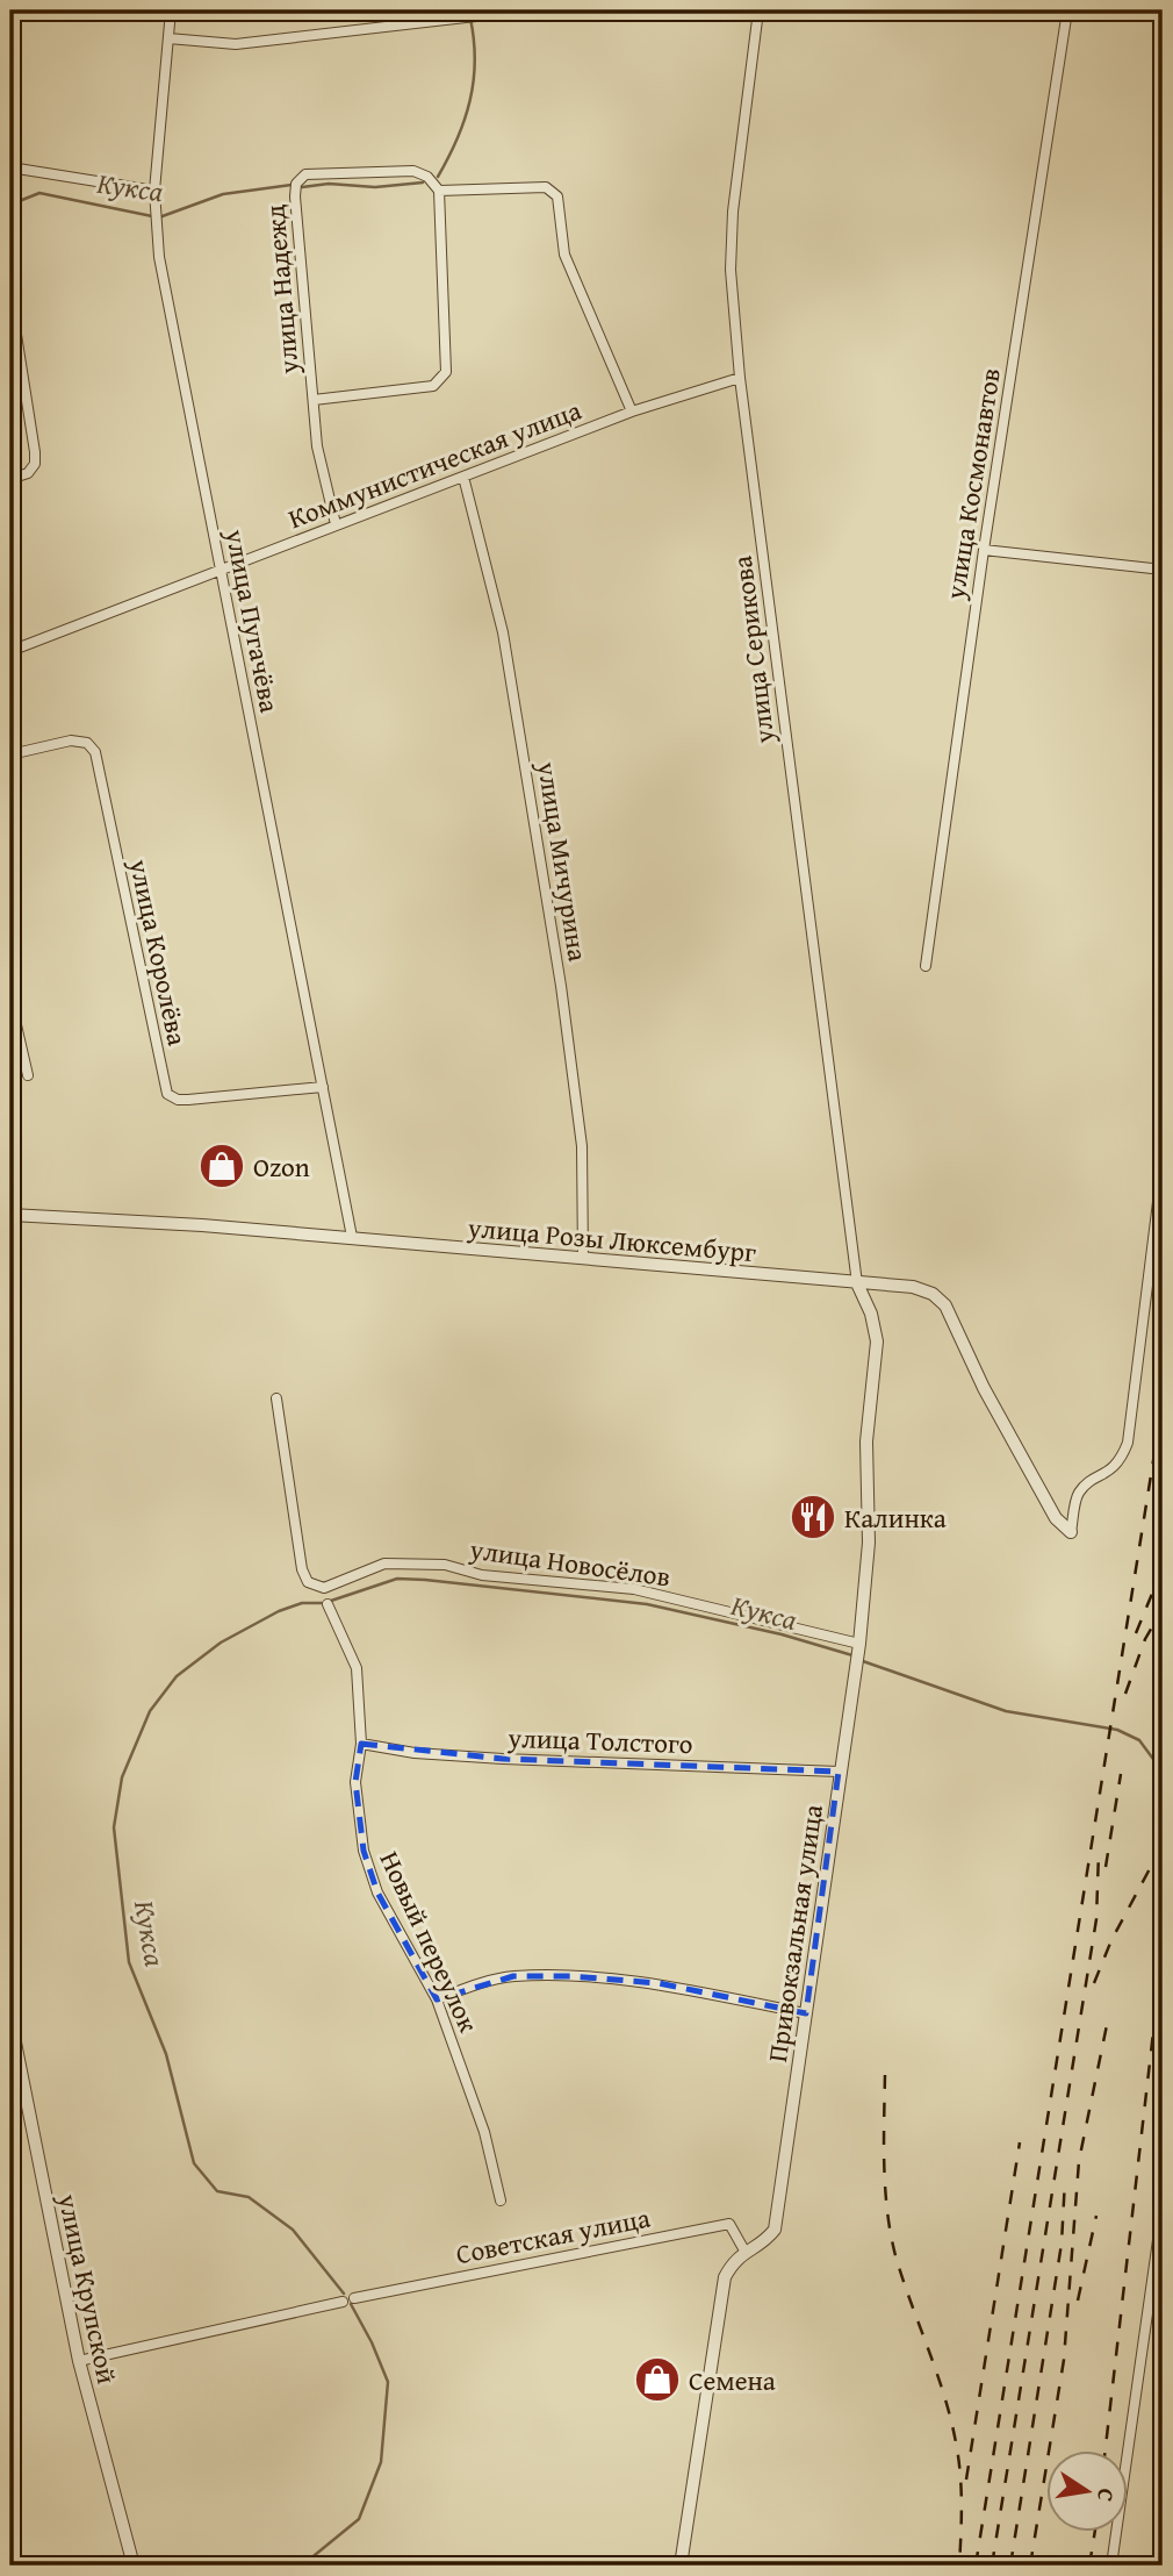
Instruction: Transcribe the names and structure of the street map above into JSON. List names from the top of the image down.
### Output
{
  "streets": {
    "street": [
      "улица Надежд",
      "Коммунистическая улица",
      "улица Космонавтов",
      "улица Пугачёва",
      "улица Серикова",
      "улица Мичурина",
      "улица Королёва",
      "улица Розы Люксембург",
      "улица Новосёлов",
      "улица Толстого",
      "Привокзальная улица",
      "Новый переулок",
      "Советская улица",
      "улица Крупской"
    ]
  },
  "crossings": [
    ["улица Надежд", "Коммунистическая улица"],
    ["Коммунистическая улица", "улица Пугачёва"],
    ["Коммунистическая улица", "улица Серикова"],
    ["Коммунистическая улица", "улица Мичурина"],
    ["улица Пугачёва", "улица Королёва"],
    ["улица Пугачёва", "улица Розы Люксембург"],
    ["улица Серикова", "улица Розы Люксембург"],
    ["улица Серикова", "Привокзальная улица"],
    ["улица Мичурина", "улица Розы Люксембург"],
    ["улица Розы Люксембург", "Привокзальная улица"],
    ["улица Новосёлов", "Привокзальная улица"],
    ["улица Толстого", "Привокзальная улица"],
    ["улица Толстого", "Новый переулок"],
    ["Привокзальная улица", "Советская улица"]
  ],
  "water": ["Кукса"],
  "places": {
    "shop": ["Ozon", "Семена"],
    "restaurant": ["Калинка"]
  },
  "north": "right"
}
